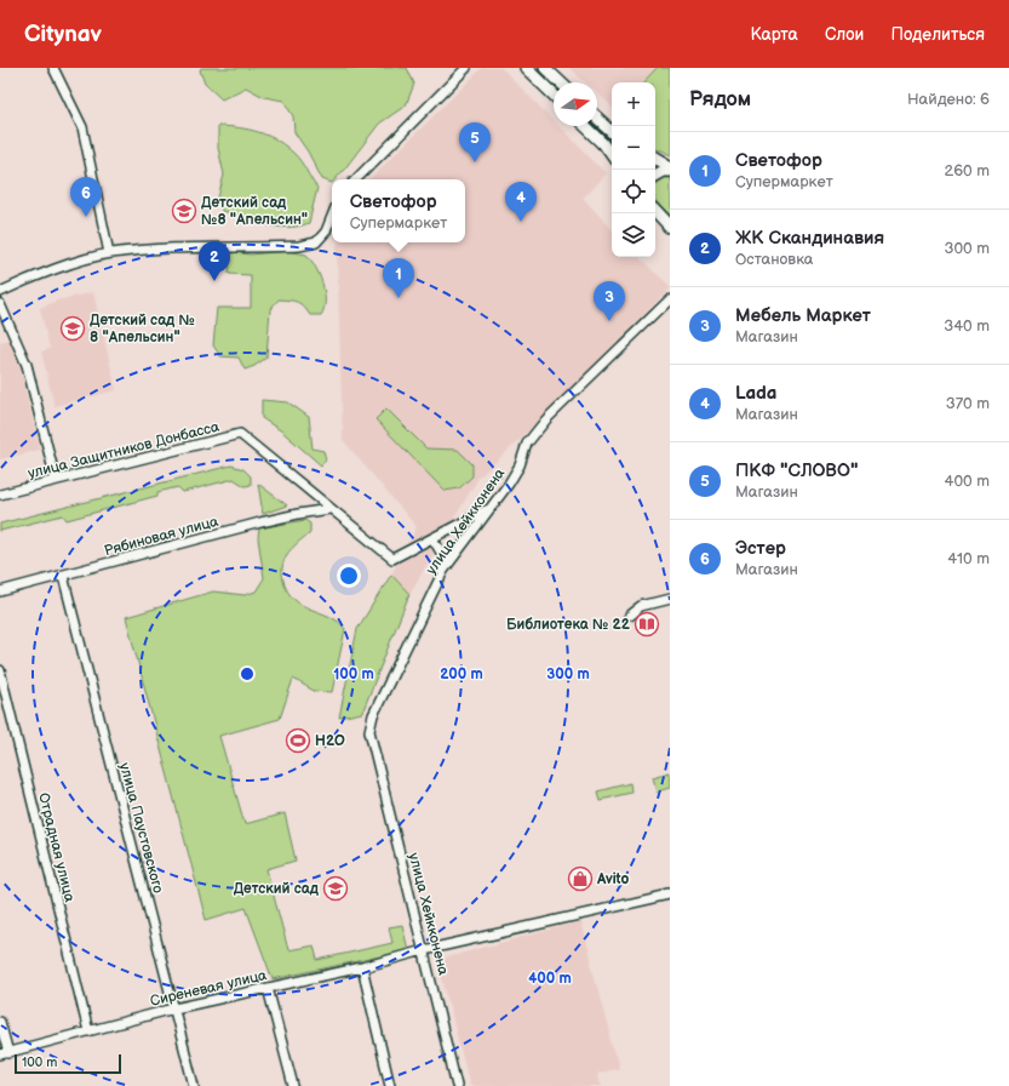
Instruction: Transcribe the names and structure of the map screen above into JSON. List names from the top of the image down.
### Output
{
  "streets": {
    "street": [
      "улица Защитников Донбасса",
      "улица Хейкконена",
      "Рябиновая улица",
      "улица Паустовского",
      "Отрадная улица",
      "Сиреневая улица"
    ]
  },
  "crossings": [
    ["улица Защитников Донбасса", "улица Хейкконена"],
    ["улица Защитников Донбасса", "Рябиновая улица"],
    ["улица Хейкконена", "Сиреневая улица"],
    ["Рябиновая улица", "улица Паустовского"],
    ["улица Паустовского", "Сиреневая улица"],
    ["Отрадная улица", "Сиреневая улица"]
  ],
  "places": {
    "school or university": ["Детский сад №8 \"Апельсин\"", "Детский сад № 8 \"Апельсин\"", "Детский сад"],
    "library": ["Библиотека № 22"],
    "sports": ["H2O"],
    "shop": ["Avito"]
  },
  "scale_bar": "100 m",
  "north": "right",
  "page": {
    "header": "Citynav",
    "nav": ["Карта", "Слои", "Поделиться"],
    "heading": ["Рядом", "Найдено: 6"],
    "map_buttons": ["+", "−"],
    "pins": [
      "5",
      "6",
      "4",
      "2",
      "1",
      "3"
    ],
    "list": [
      {
        "mark": "1",
        "name": "Светофор",
        "note": "Супермаркет",
        "value": "260 m"
      },
      {
        "mark": "2",
        "name": "ЖК Скандинавия",
        "note": "Остановка",
        "value": "300 m"
      },
      {
        "mark": "3",
        "name": "Мебель Маркет",
        "note": "Магазин",
        "value": "340 m"
      },
      {
        "mark": "4",
        "name": "Lada",
        "note": "Магазин",
        "value": "370 m"
      },
      {
        "mark": "5",
        "name": "ПКФ \"СЛОВО\"",
        "note": "Магазин",
        "value": "400 m"
      },
      {
        "mark": "6",
        "name": "Эстер",
        "note": "Магазин",
        "value": "410 m"
      }
    ],
    "popup": ["Светофор", "Супермаркет"],
    "scale": "100 m"
  },
  "rings": [
    "100 m",
    "200 m",
    "300 m",
    "400 m"
  ]
}
